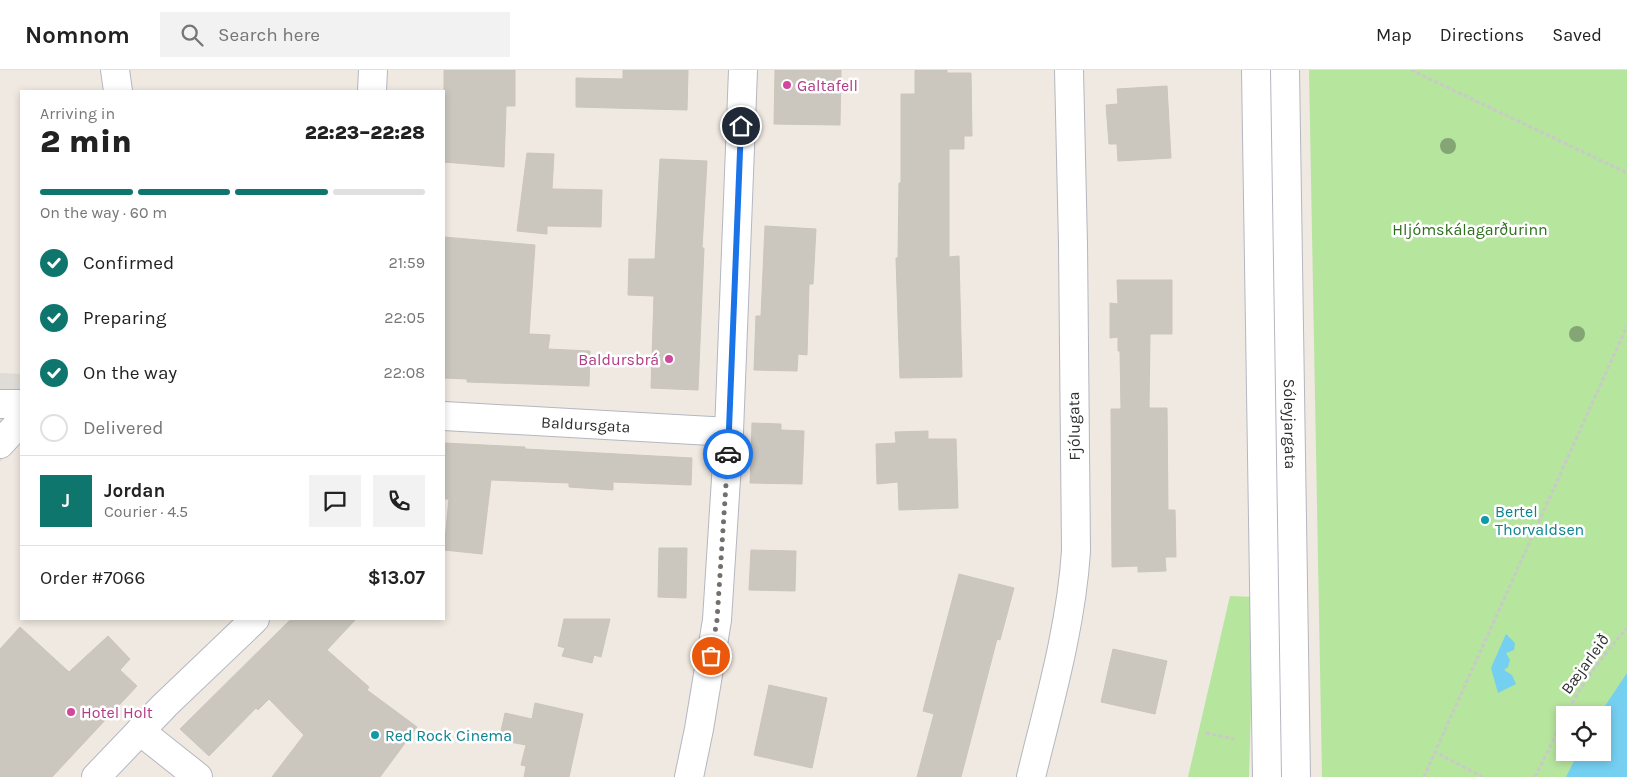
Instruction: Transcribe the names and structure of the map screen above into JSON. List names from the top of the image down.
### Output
{
  "streets": {
    "street": ["Baldursgata", "Sóleyjargata", "Fjólugata"],
    "path": ["Bæjarleið"]
  },
  "parks": ["Hljómskálagarðurinn"],
  "places": [
    "Galtafell",
    "Baldursbrá",
    "Bertel Thorvaldsen",
    "Hotel Holt",
    "Red Rock Cinema"
  ],
  "page": {
    "header": "Nomnom",
    "search": "Search here",
    "nav": ["Map", "Directions", "Saved"],
    "heading": ["2 min", "Arriving in", "22:23–22:28"],
    "panel": [
      "Jordan",
      "Courier · 4.5",
      "Order #7066",
      "$13.07"
    ],
    "bar": "On the way · 60 m",
    "list": [
      ["Confirmed", "21:59"],
      ["Preparing", "22:05"],
      ["On the way", "22:08"],
      "Delivered"
    ],
    "round": "J"
  }
}
